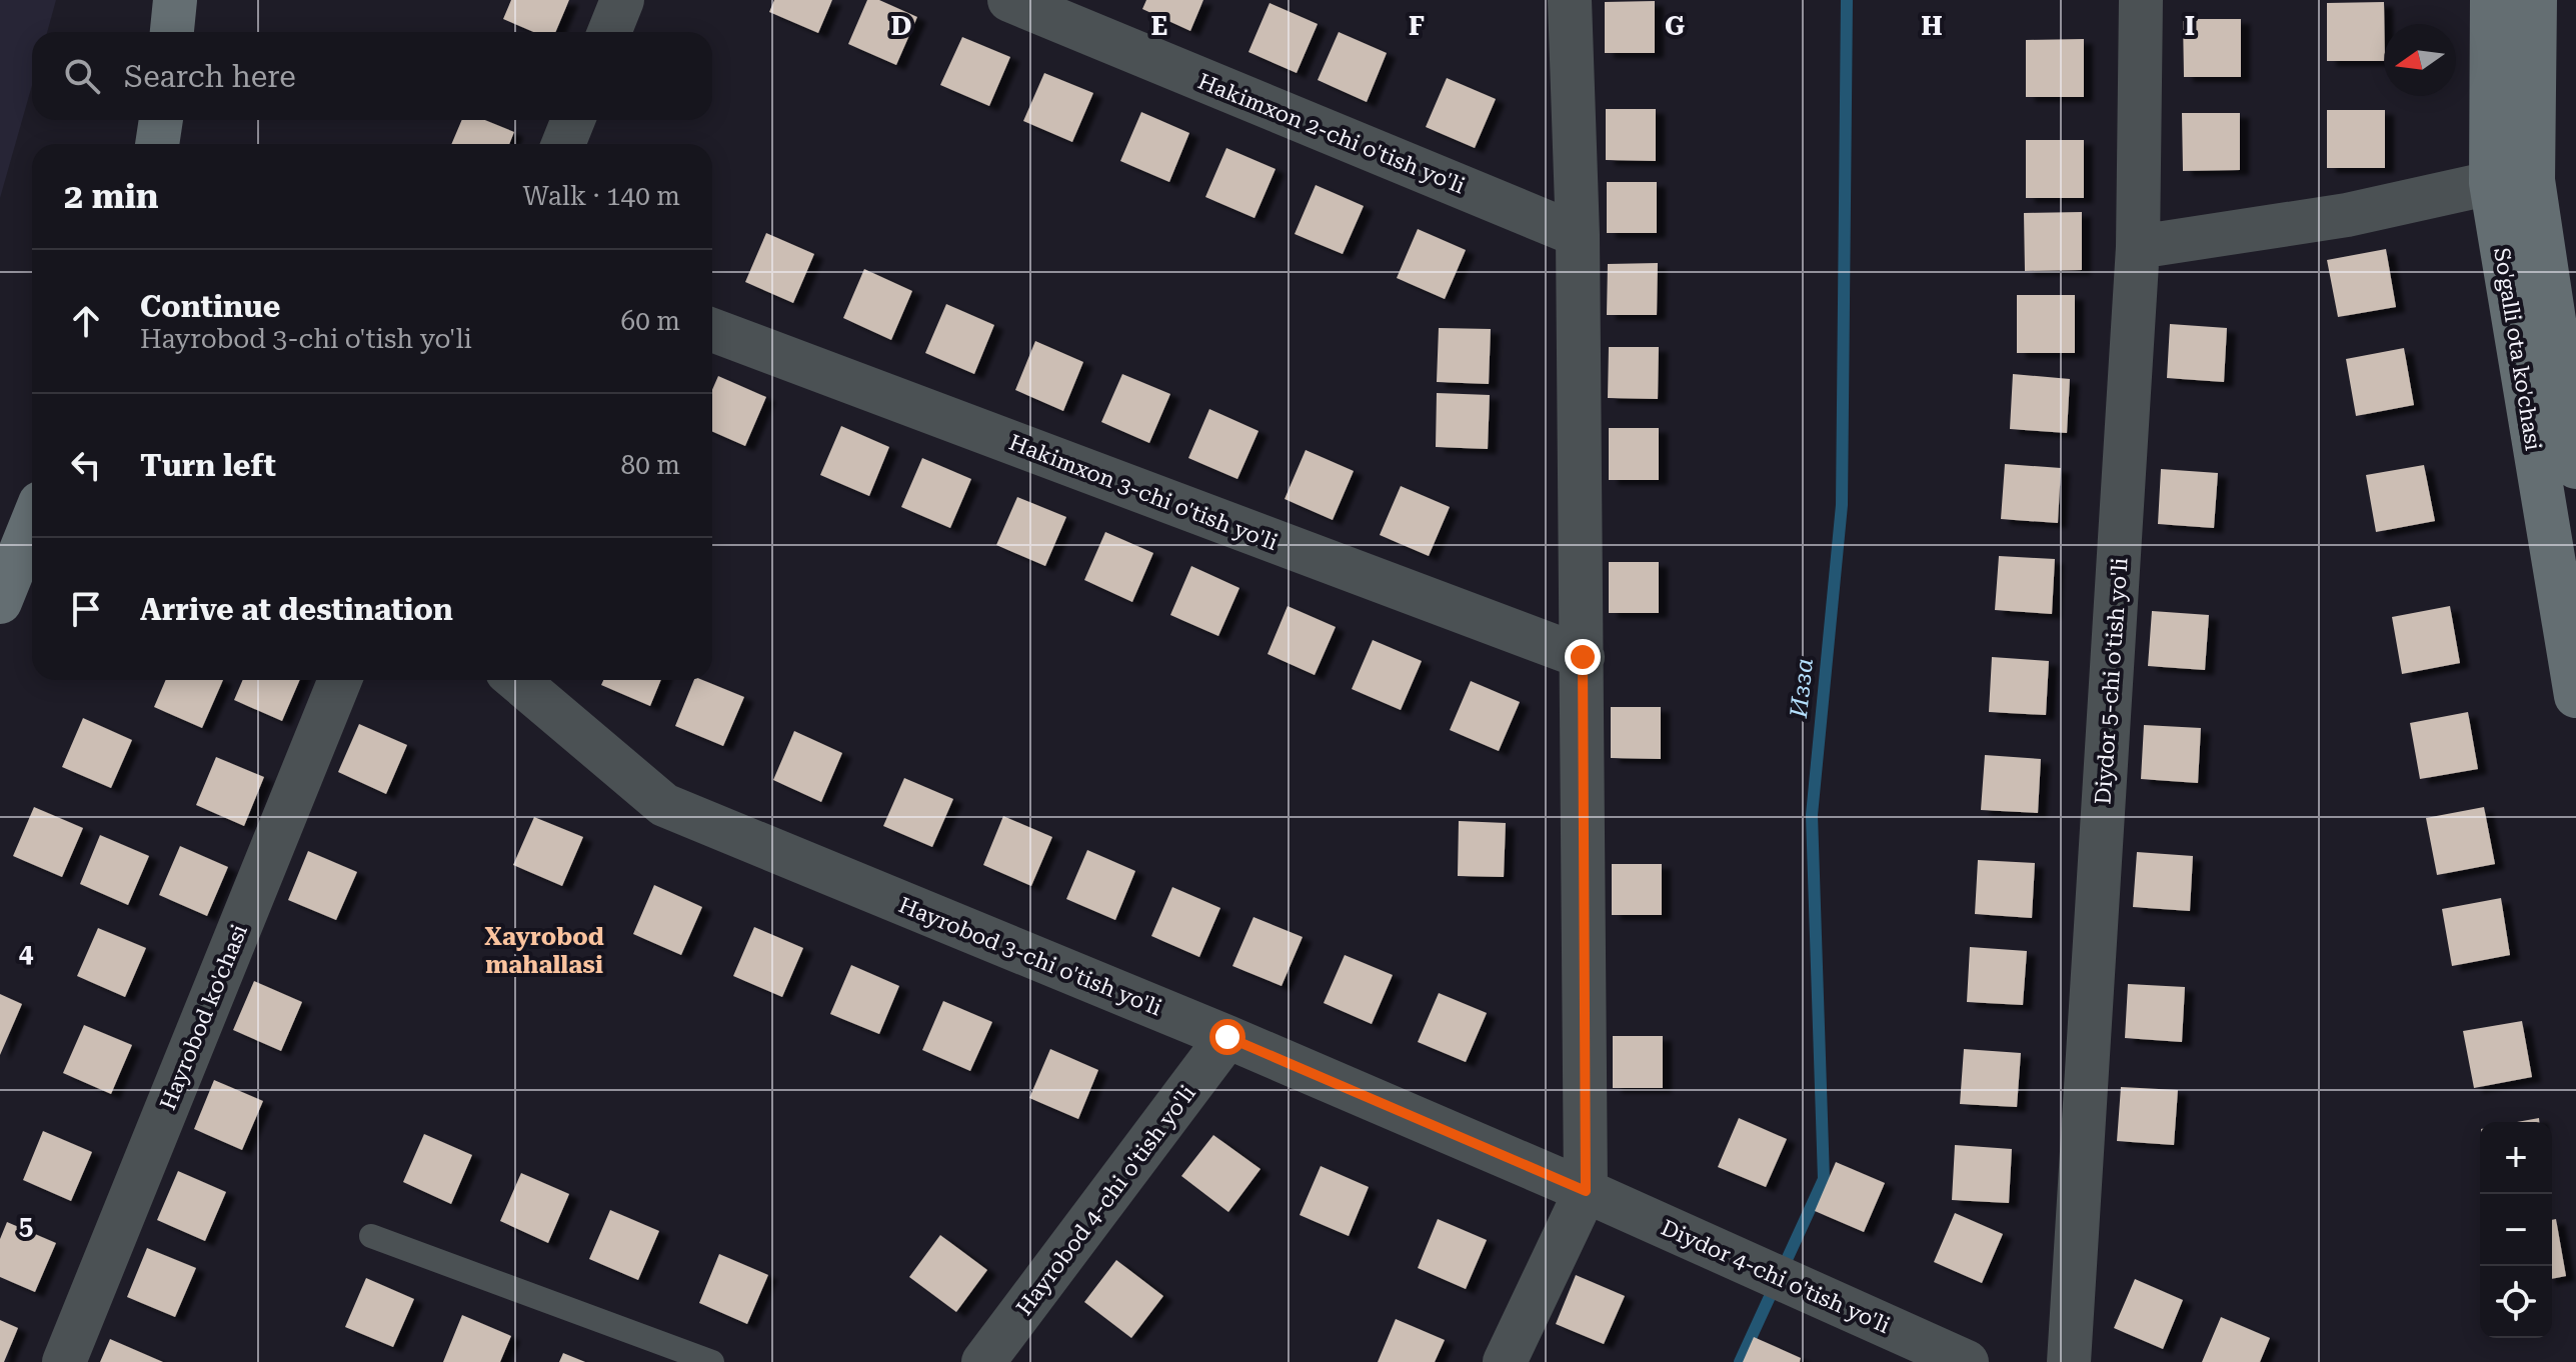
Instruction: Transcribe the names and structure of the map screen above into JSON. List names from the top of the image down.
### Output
{
  "streets": {
    "main road": ["So'galli ota ko'chasi"],
    "street": [
      "Hakimxon 2-chi o'tish yo'li",
      "Hakimxon 3-chi o'tish yo'li",
      "Diydor 5-chi o'tish yo'li",
      "Hayrobod 3-chi o'tish yo'li",
      "Hayrobod ko'chasi",
      "Hayrobod 4-chi o'tish yo'li",
      "Diydor 4-chi o'tish yo'li"
    ]
  },
  "crossings": [
    ["Hayrobod 3-chi o'tish yo'li", "Hayrobod 4-chi o'tish yo'li"],
    ["Hayrobod 3-chi o'tish yo'li", "Diydor 4-chi o'tish yo'li"]
  ],
  "districts": ["Xayrobod mahallasi"],
  "water": ["Изза"],
  "north": "left",
  "page": {
    "search": "Search here",
    "heading": ["2 min", "Walk · 140 m"],
    "list": [
      ["Continue", "Hayrobod 3-chi o'tish yo'li", "60 m"],
      ["Turn left", "80 m"],
      "Arrive at destination"
    ],
    "map_buttons": ["+", "−"]
  },
  "grid": {
    "columns": [
      "D",
      "E",
      "F",
      "G",
      "H",
      "I"
    ],
    "rows": ["4", "5"]
  }
}
